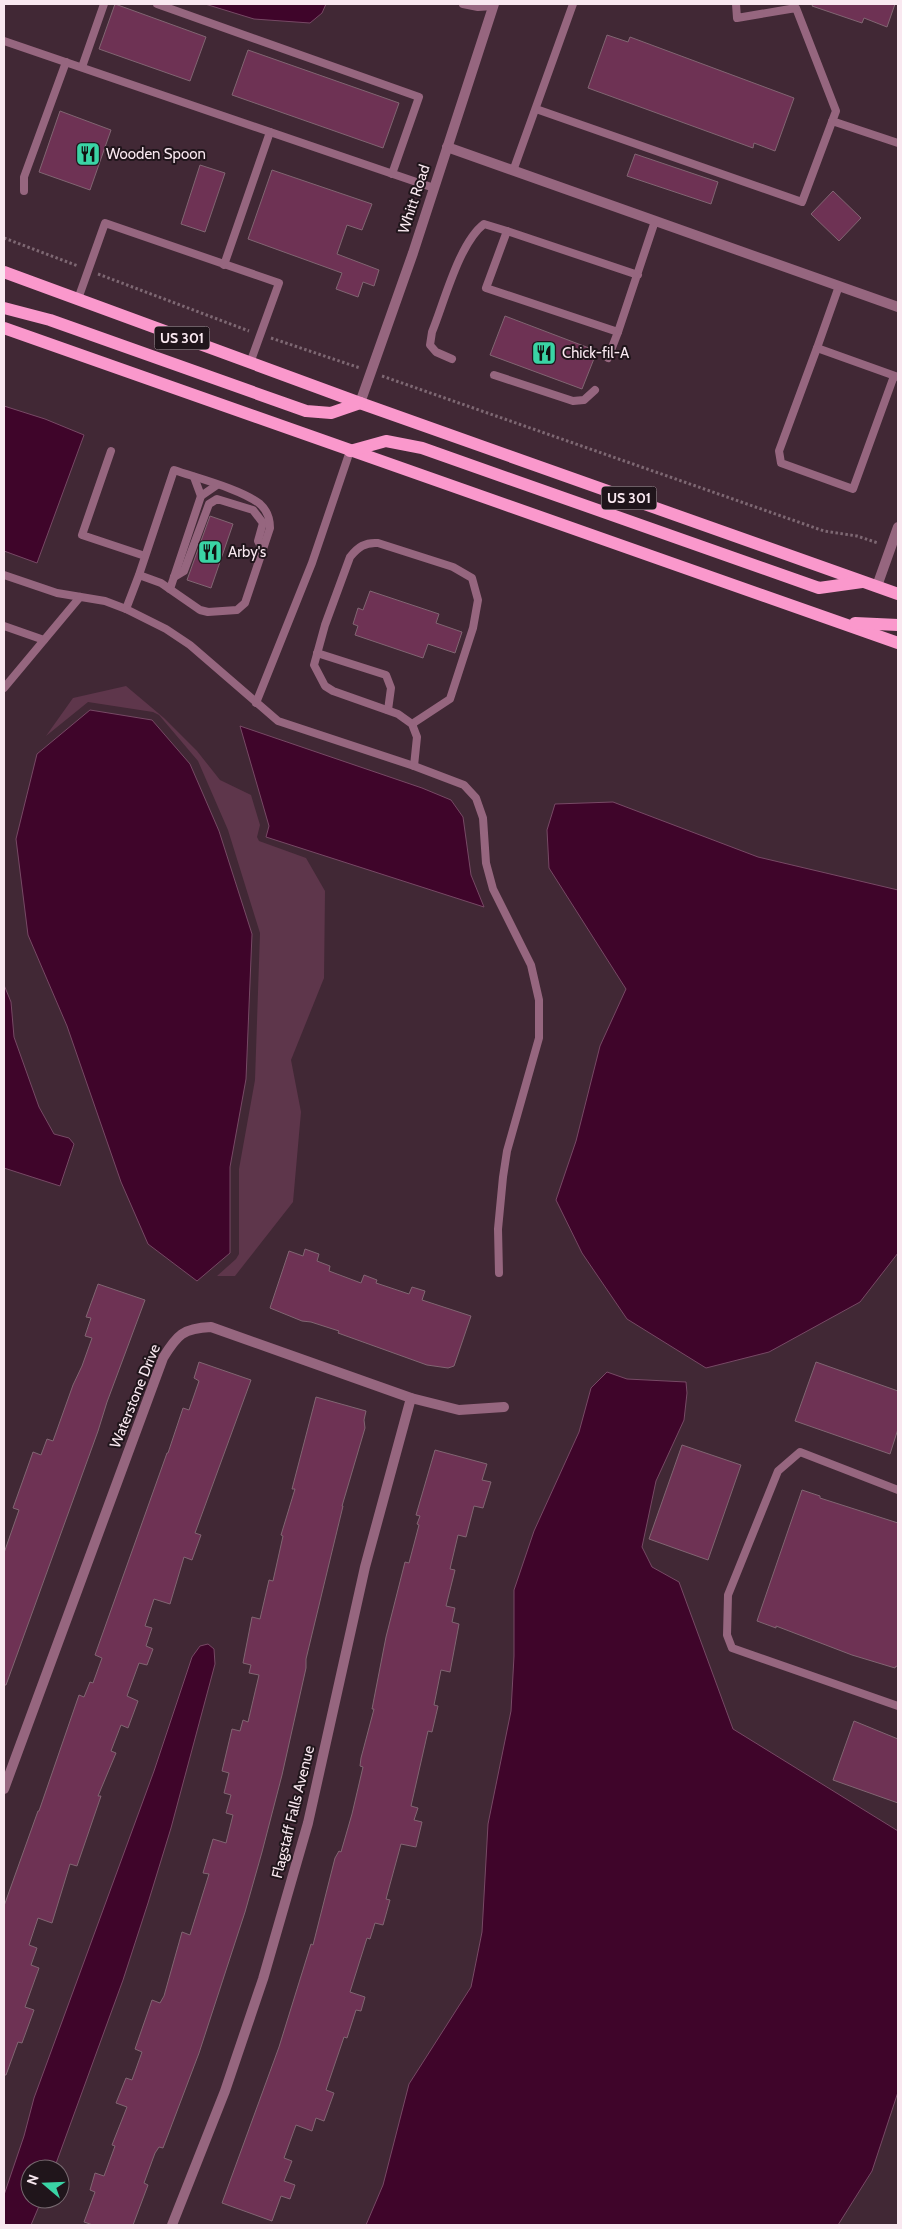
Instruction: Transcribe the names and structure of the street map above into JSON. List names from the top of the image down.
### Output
{
  "streets": {
    "main road": ["US 301"],
    "street": ["Whitt Road", "Waterstone Drive", "Flagstaff Falls Avenue"]
  },
  "crossings": [
    ["Whitt Road", "US 301"],
    ["Waterstone Drive", "Flagstaff Falls Avenue"]
  ],
  "places": {
    "restaurant": ["Wooden Spoon", "Chick-fil-A", "Arby's"]
  },
  "north": "left"
}
